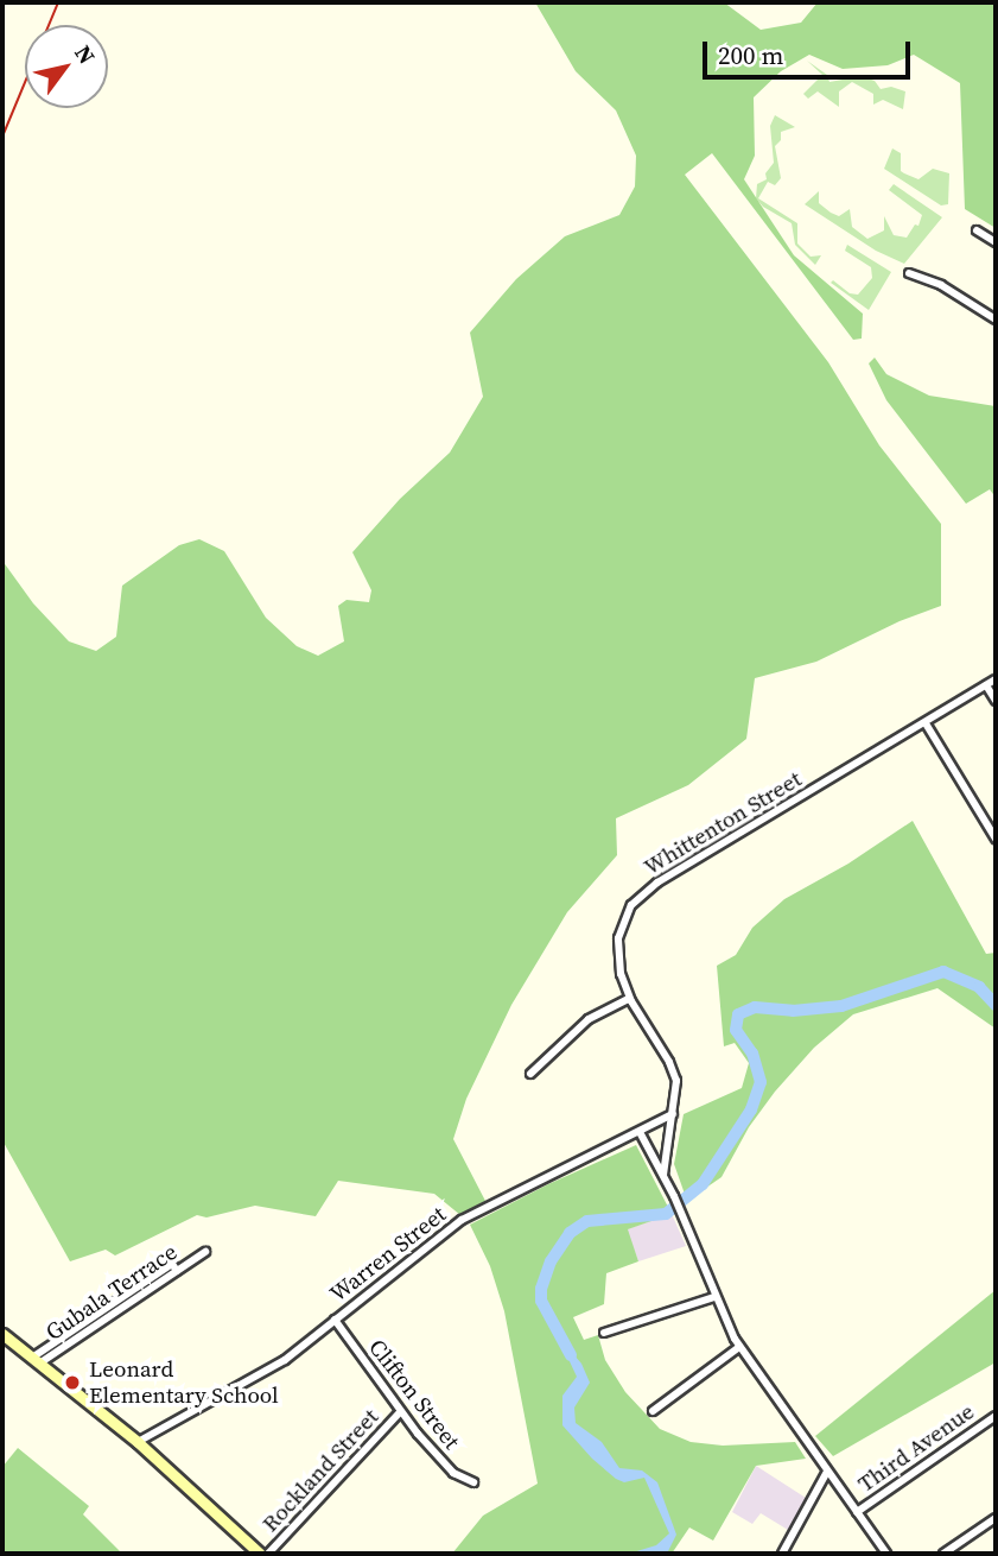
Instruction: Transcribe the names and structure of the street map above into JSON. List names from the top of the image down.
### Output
{
  "streets": {
    "street": [
      "Whittenton Street",
      "Warren Street",
      "Gubala Terrace",
      "Clifton Street",
      "Third Avenue",
      "Rockland Street"
    ]
  },
  "crossings": [
    ["Whittenton Street", "Warren Street"],
    ["Warren Street", "Clifton Street"],
    ["Clifton Street", "Rockland Street"]
  ],
  "places": ["Leonard Elementary School"],
  "scale_bar": "200 m",
  "north": "top right"
}
